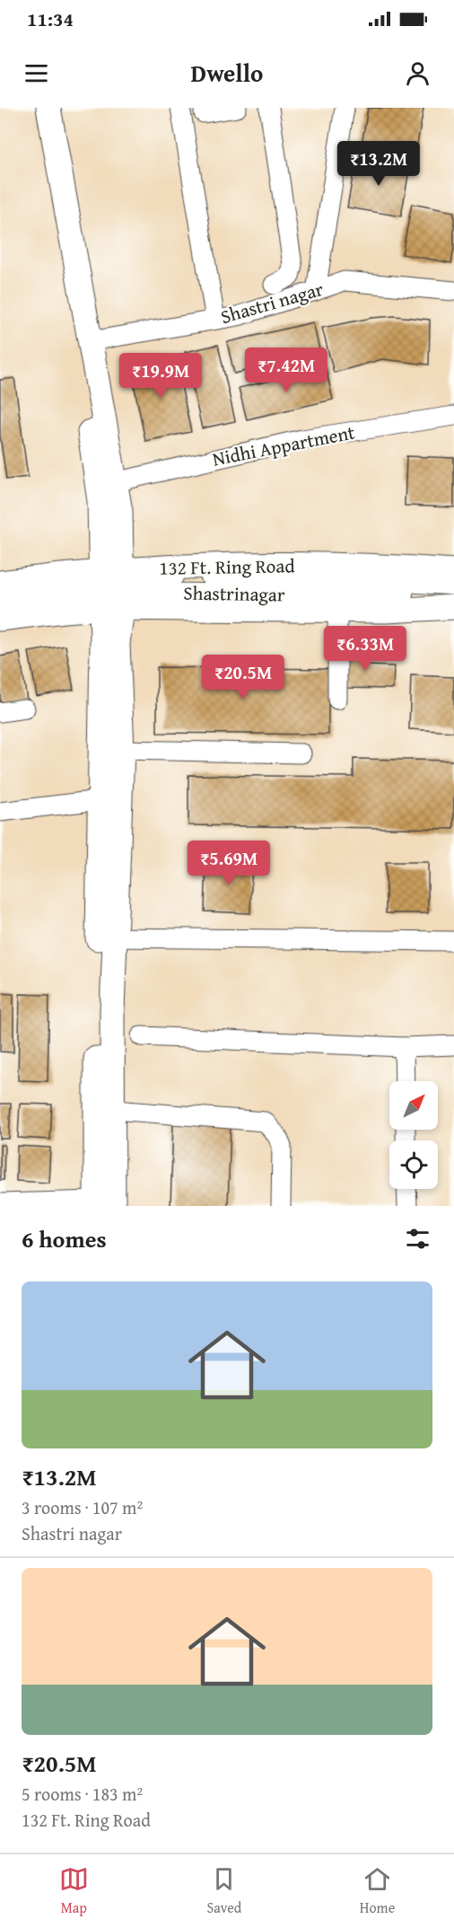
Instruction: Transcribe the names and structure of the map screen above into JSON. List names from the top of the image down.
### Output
{
  "streets": {
    "main road": ["132 Ft. Ring Road"],
    "street": ["Shastri nagar", "Nidhi Appartment", "Shastrinagar"]
  },
  "crossings": [
    ["132 Ft. Ring Road", "Shastrinagar"]
  ],
  "north": "top right",
  "page": {
    "status": "11:34",
    "header": "Dwello",
    "price": [
      "₹13.2M",
      "₹7.42M",
      "₹19.9M",
      "₹6.33M",
      "₹20.5M",
      "₹5.69M"
    ],
    "heading": "6 homes",
    "list": [
      {
        "name": "₹13.2M",
        "note": "3 rooms · 107 m² · Shastri nagar"
      },
      {
        "name": "₹20.5M",
        "note": "5 rooms · 183 m² · 132 Ft. Ring Road"
      }
    ],
    "tabs": ["Map", "Saved", "Home"]
  }
}
